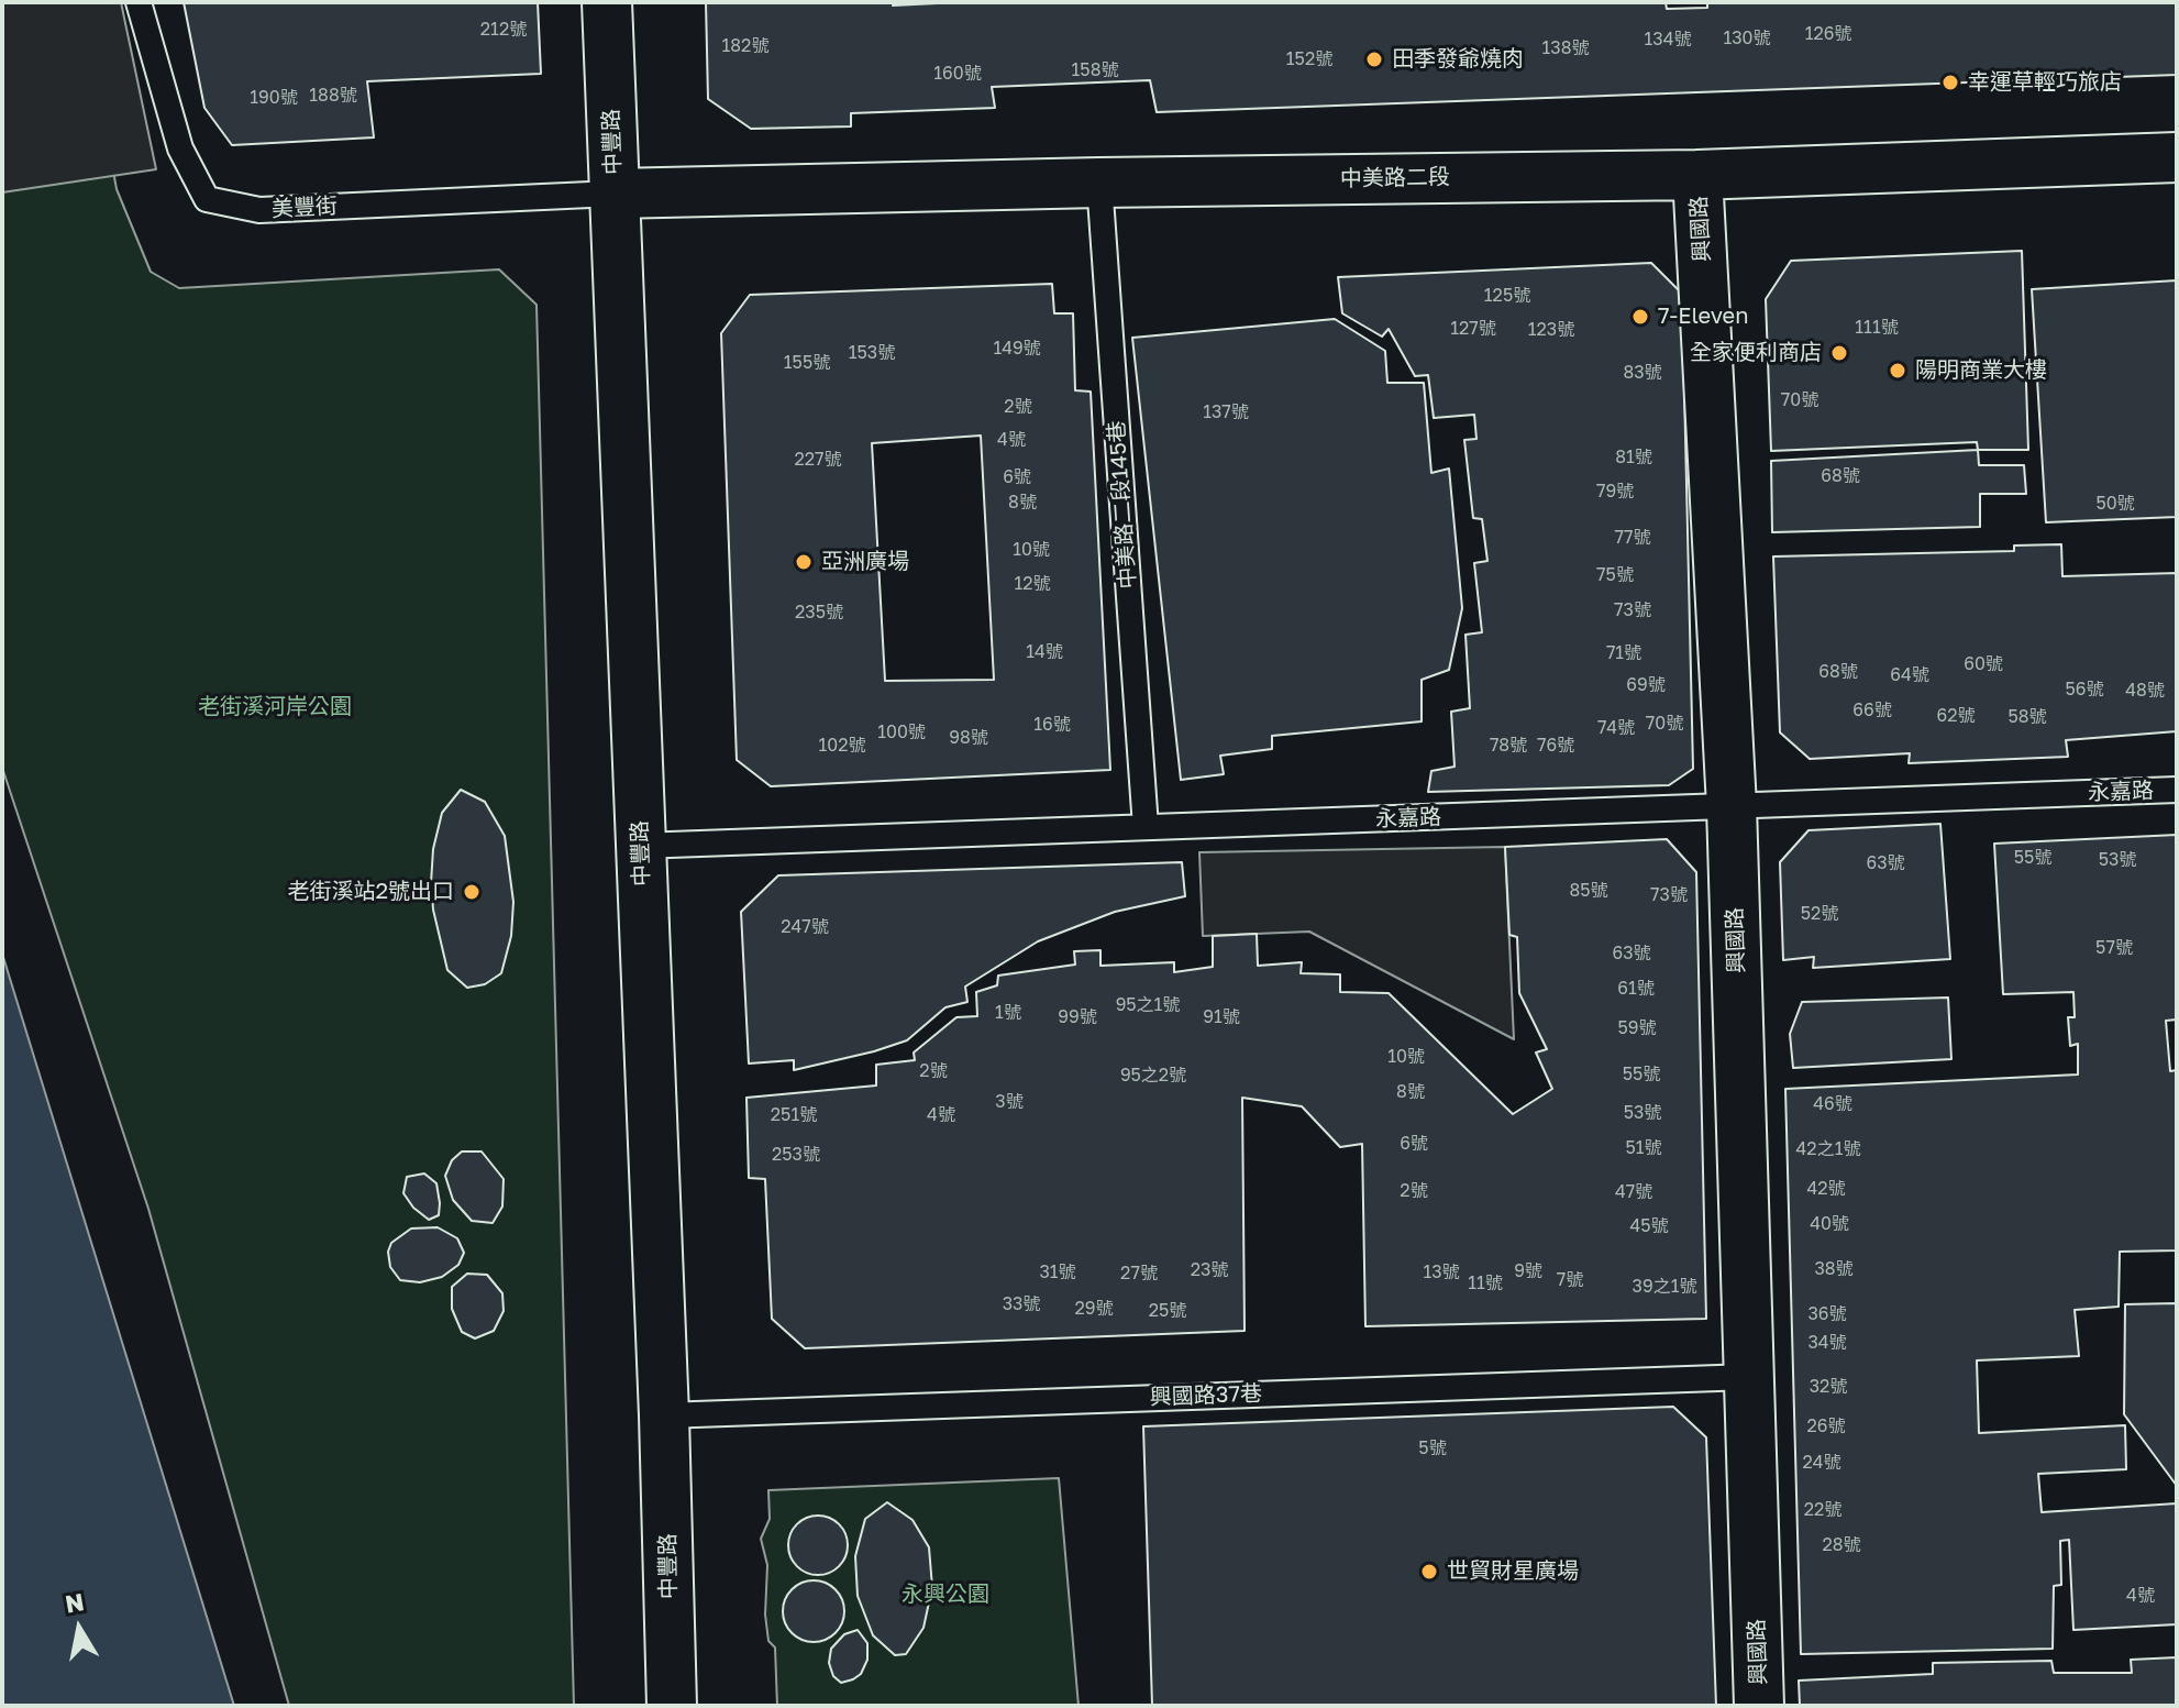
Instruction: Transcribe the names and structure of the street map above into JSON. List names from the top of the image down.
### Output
{
  "streets": {
    "street": ["中豐路", "中美路二段", "興國路"],
    "lane": [
      "美豐街",
      "中美路二段145巷",
      "永嘉路",
      "興國路37巷"
    ]
  },
  "crossings": [
    ["中豐路", "中美路二段"],
    ["中豐路", "美豐街"],
    ["中豐路", "永嘉路"],
    ["中豐路", "興國路37巷"],
    ["中美路二段", "美豐街"],
    ["中美路二段", "興國路"],
    ["中美路二段", "中美路二段145巷"],
    ["興國路", "永嘉路"],
    ["興國路", "興國路37巷"],
    ["中美路二段145巷", "永嘉路"]
  ],
  "parks": ["老街溪河岸公園", "永興公園"],
  "places": [
    "田季發爺燒肉",
    "幸運草輕巧旅店",
    "7-Eleven",
    "全家便利商店",
    "陽明商業大樓",
    "亞洲廣場",
    "老街溪站2號出口",
    "世貿財星廣場"
  ],
  "house_numbers": [
    "212號",
    "126號",
    "130號",
    "134號",
    "182號",
    "138號",
    "152號",
    "158號",
    "160號",
    "188號",
    "190號",
    "125號",
    "111號",
    "127號",
    "123號",
    "149號",
    "153號",
    "155號",
    "83號",
    "70號",
    "2號",
    "137號",
    "4號",
    "81號",
    "227號",
    "68號",
    "6號",
    "79號",
    "8號",
    "50號",
    "77號",
    "10號",
    "75號",
    "12號",
    "73號",
    "235號",
    "14號",
    "71號",
    "60號",
    "68號",
    "64號",
    "69號",
    "56號",
    "48號",
    "66號",
    "62號",
    "58號",
    "70號",
    "16號",
    "74號",
    "100號",
    "98號",
    "102號",
    "78號",
    "76號",
    "55號",
    "53號",
    "63號",
    "85號",
    "73號",
    "52號",
    "247號",
    "57號",
    "63號",
    "61號",
    "95之1號",
    "1號",
    "99號",
    "91號",
    "59號",
    "10號",
    "2號",
    "55號",
    "95之2號",
    "8號",
    "3號",
    "46號",
    "53號",
    "251號",
    "4號",
    "6號",
    "51號",
    "42之1號",
    "253號",
    "42號",
    "2號",
    "47號",
    "40號",
    "45號",
    "38號",
    "23號",
    "9號",
    "31號",
    "13號",
    "27號",
    "7號",
    "11號",
    "39之1號",
    "33號",
    "29號",
    "25號",
    "36號",
    "34號",
    "32號",
    "26號",
    "5號",
    "24號",
    "22號",
    "28號",
    "4號"
  ],
  "north": "top"
}
